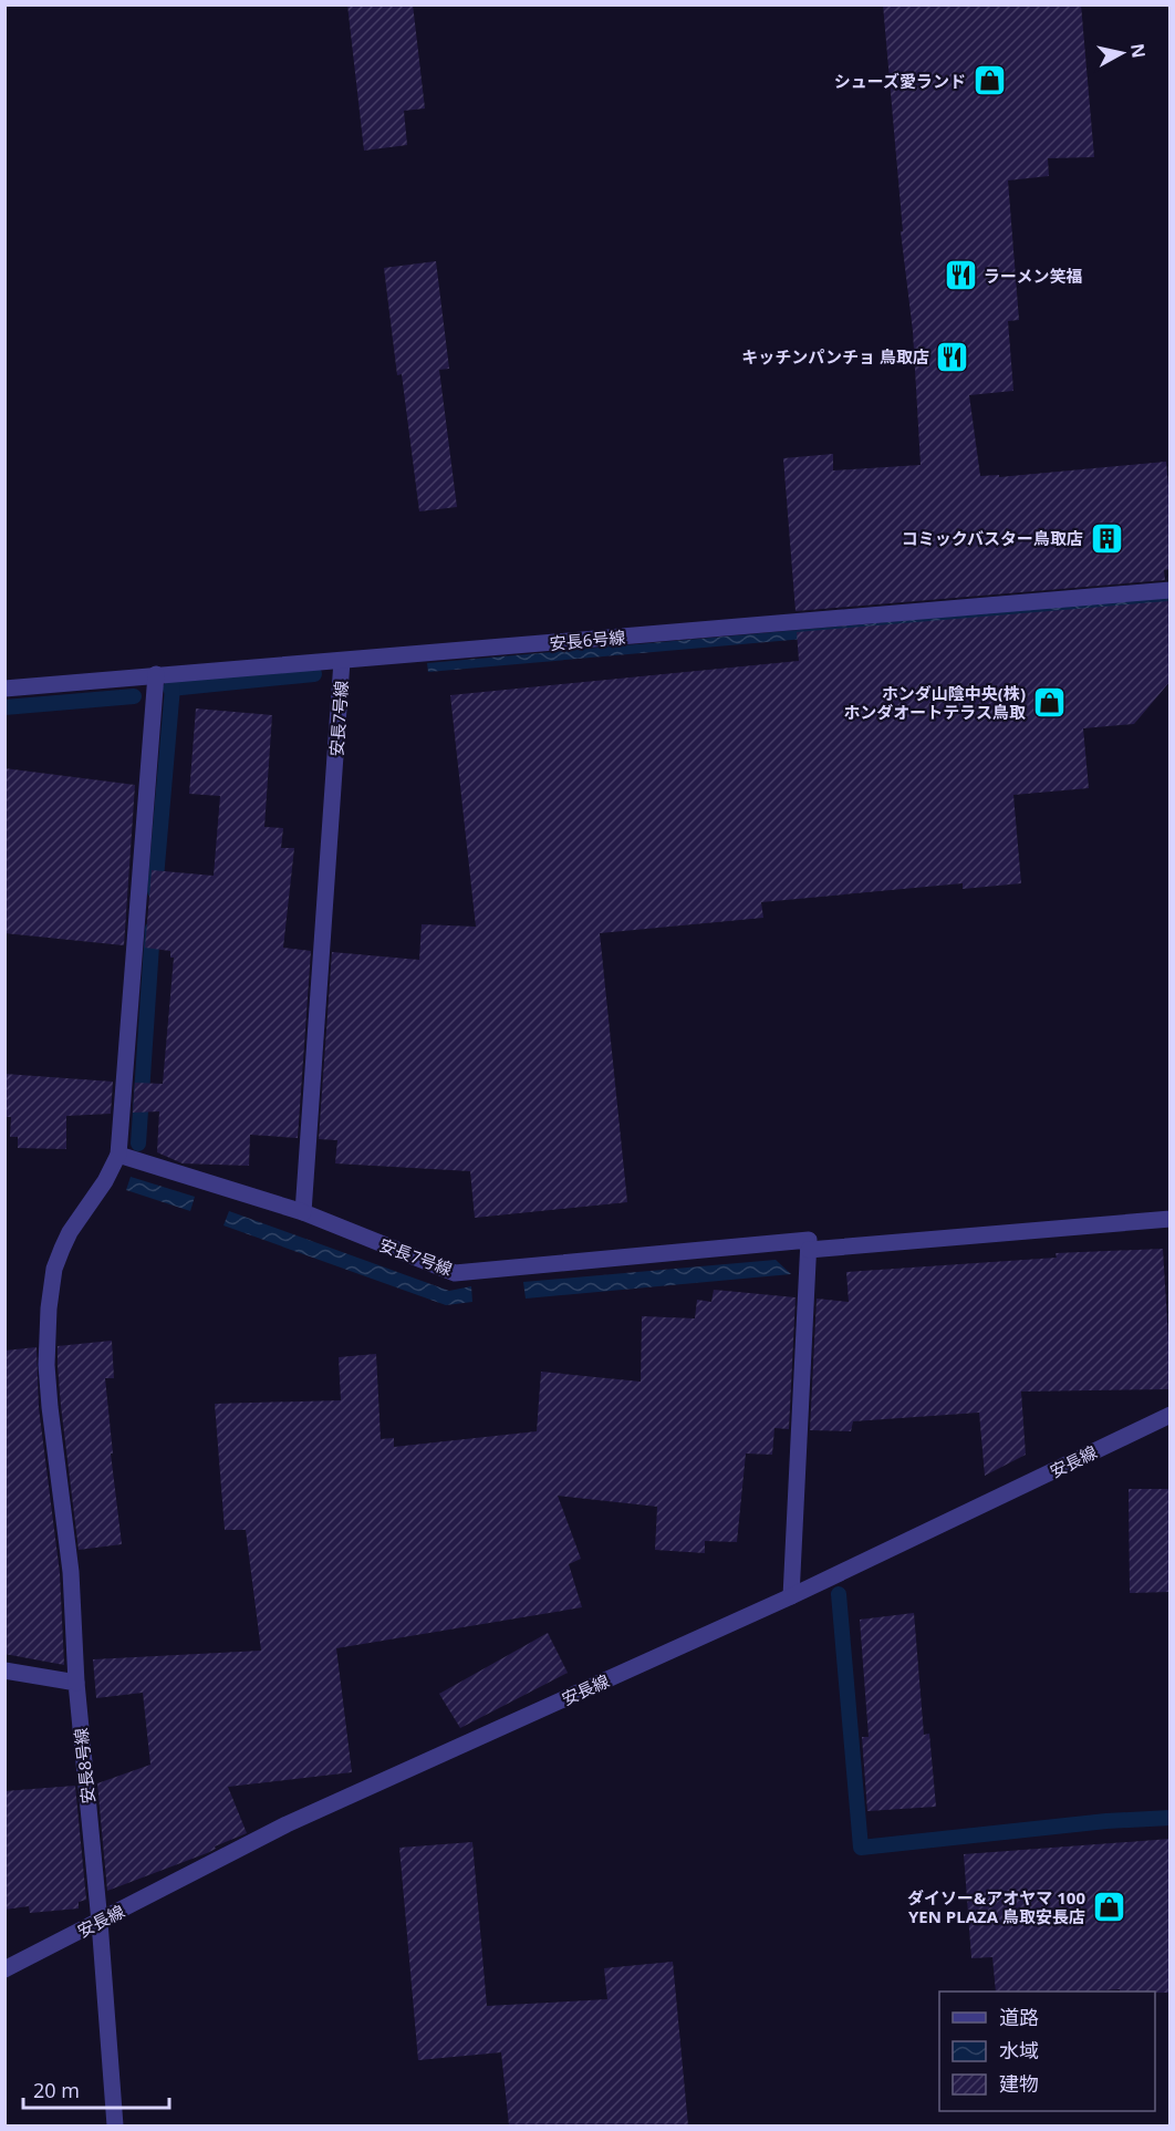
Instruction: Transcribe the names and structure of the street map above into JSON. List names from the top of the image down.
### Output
{
  "streets": {
    "street": [
      "安長6号線",
      "安長7号線",
      "安長線",
      "安長8号線"
    ]
  },
  "crossings": [
    ["安長6号線", "安長7号線"],
    ["安長線", "安長8号線"]
  ],
  "places": {
    "shop": ["シューズ愛ランド", "ホンダ山陰中央(株) ホンダオートテラス鳥取", "ダイソー&アオヤマ 100 YEN PLAZA 鳥取安長店"],
    "restaurant": ["ラーメン笑福", "キッチンパンチョ 鳥取店"],
    "building": ["コミックバスター鳥取店"]
  },
  "legend": ["道路", "水域", "建物"],
  "scale_bar": "20 m",
  "north": "right"
}
